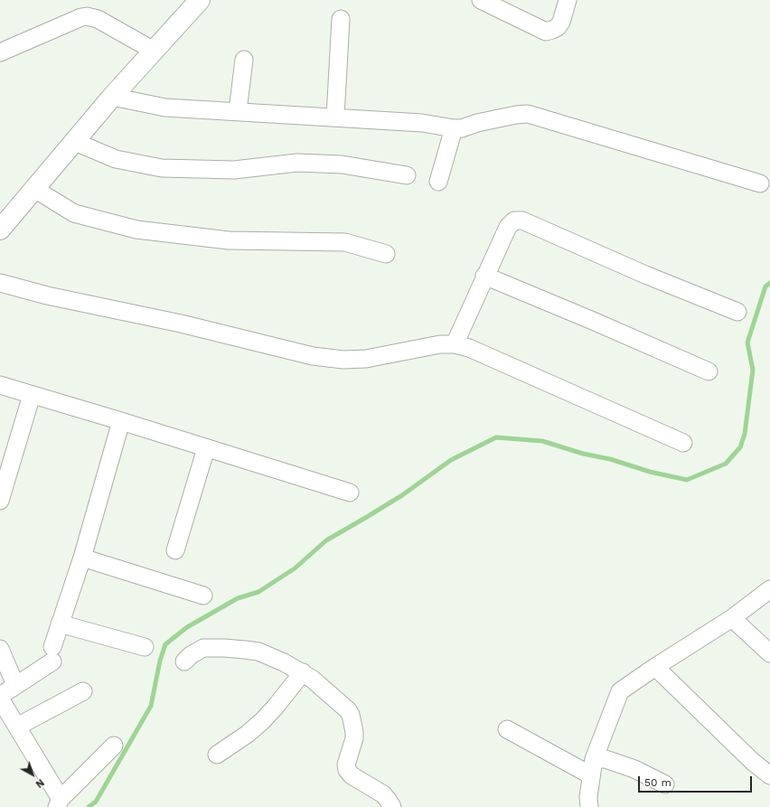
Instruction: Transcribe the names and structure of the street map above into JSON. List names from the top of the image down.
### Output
{
  "scale_bar": "50 m",
  "north": "bottom right"
}
